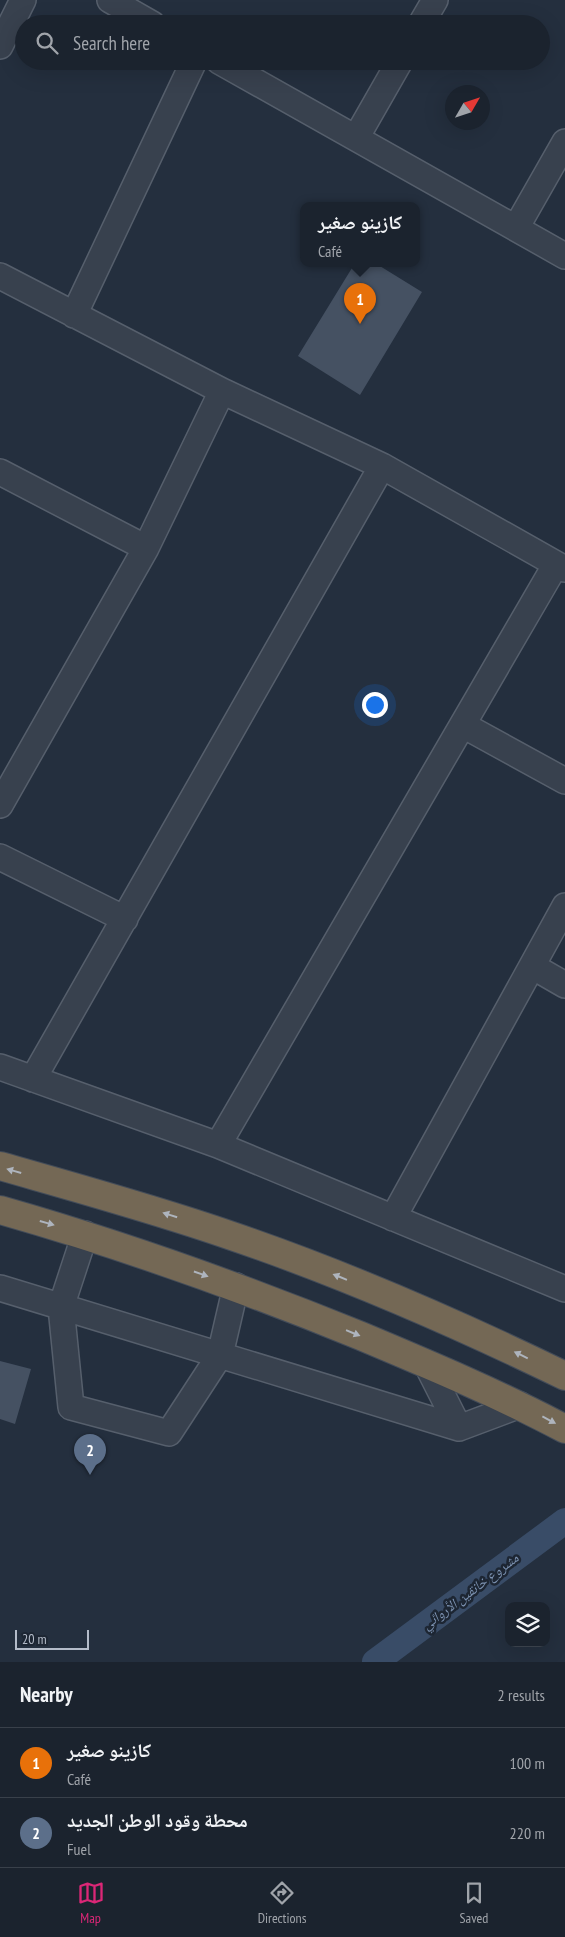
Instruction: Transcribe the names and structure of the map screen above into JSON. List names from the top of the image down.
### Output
{
  "water": ["مشروع خانقين الأروائي"],
  "scale_bar": "20 m",
  "north": "top right",
  "page": {
    "search": "Search here",
    "popup": ["كازينو صغير", "Café"],
    "pins": ["1", "2"],
    "scale": "20 m",
    "heading": ["Nearby", "2 results"],
    "list": [
      {
        "mark": "1",
        "name": "كازينو صغير",
        "note": "Café",
        "value": "100 m"
      },
      {
        "mark": "2",
        "name": "محطة وقود الوطن الجديد",
        "note": "Fuel",
        "value": "220 m"
      }
    ],
    "nav": ["Map", "Directions", "Saved"]
  }
}
